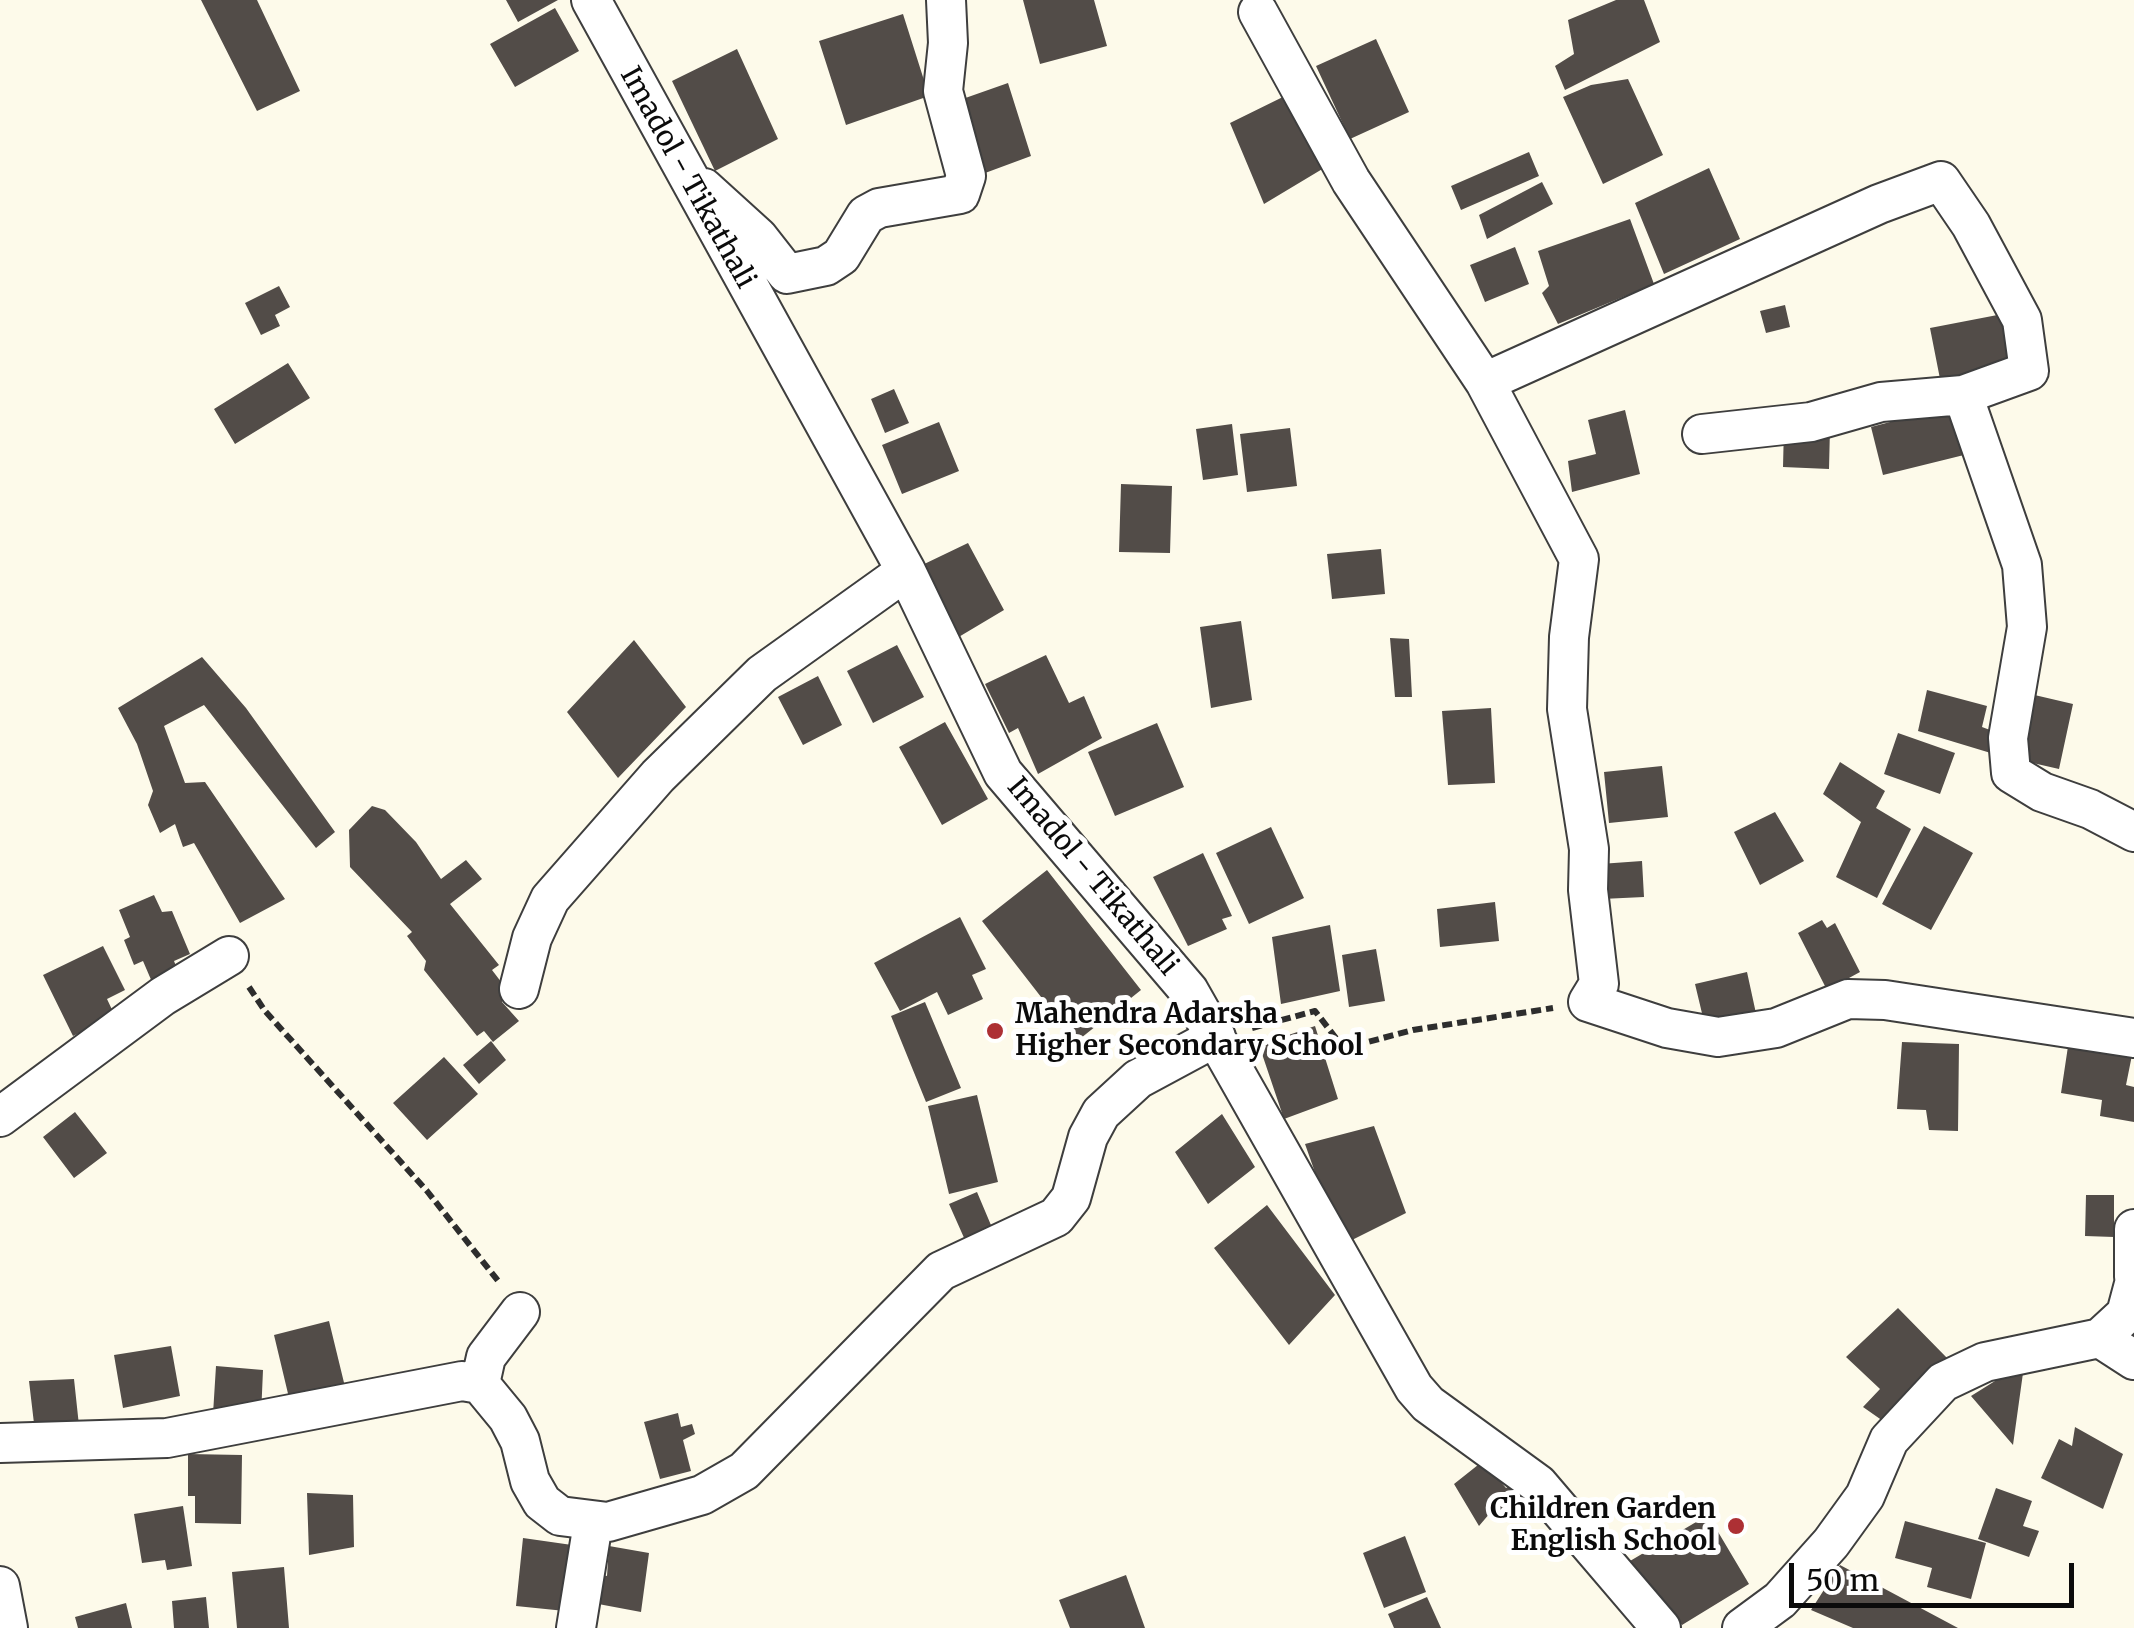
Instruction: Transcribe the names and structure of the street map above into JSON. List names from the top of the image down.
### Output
{
  "streets": {
    "street": ["Imadol - Tikathali"]
  },
  "places": ["Mahendra Adarsha Higher Secondary School", "Children Garden English School"],
  "scale_bar": "50 m"
}
